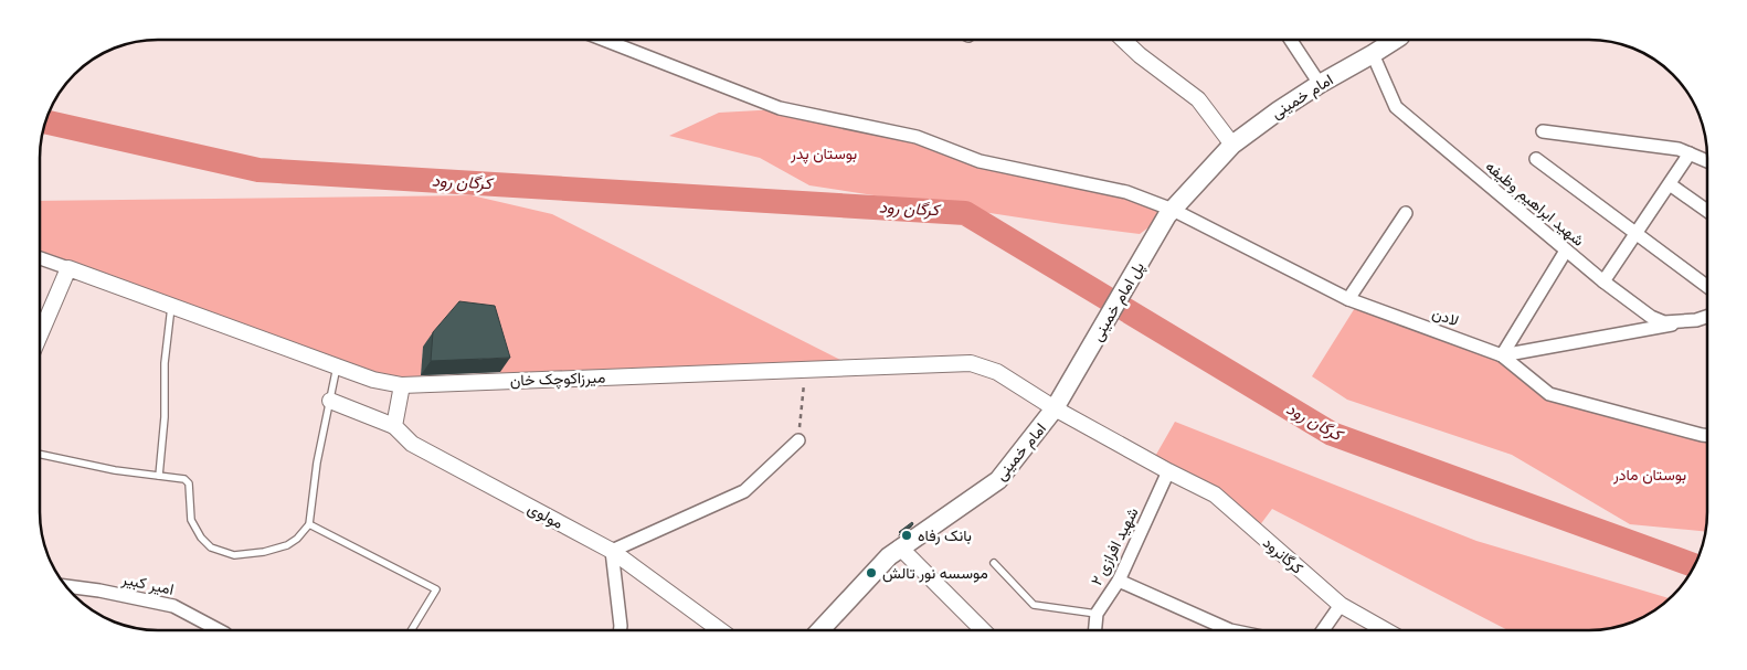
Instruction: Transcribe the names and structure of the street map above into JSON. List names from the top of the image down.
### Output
{
  "streets": {
    "main road": ["امام خمینی", "پل امام خمینی"],
    "street": [
      "شهید ابراهیم وظیفه",
      "لادن",
      "میرزاکوچک خان",
      "مولوی",
      "شهید افرازی ۲",
      "کرگانرود",
      "امیر کبیر"
    ]
  },
  "crossings": [
    ["امام خمینی", "شهید ابراهیم وظیفه"],
    ["امام خمینی", "پل امام خمینی"],
    ["امام خمینی", "لادن"],
    ["امام خمینی", "میرزاکوچک خان"],
    ["امام خمینی", "کرگانرود"],
    ["پل امام خمینی", "لادن"],
    ["میرزاکوچک خان", "کرگانرود"],
    ["شهید افرازی ۲", "کرگانرود"]
  ],
  "water": ["کرگان رود"],
  "parks": ["بوستان پدر", "بوستان مادر"],
  "places": ["بانک رفاه", "موسسه نور تالش"]
}
